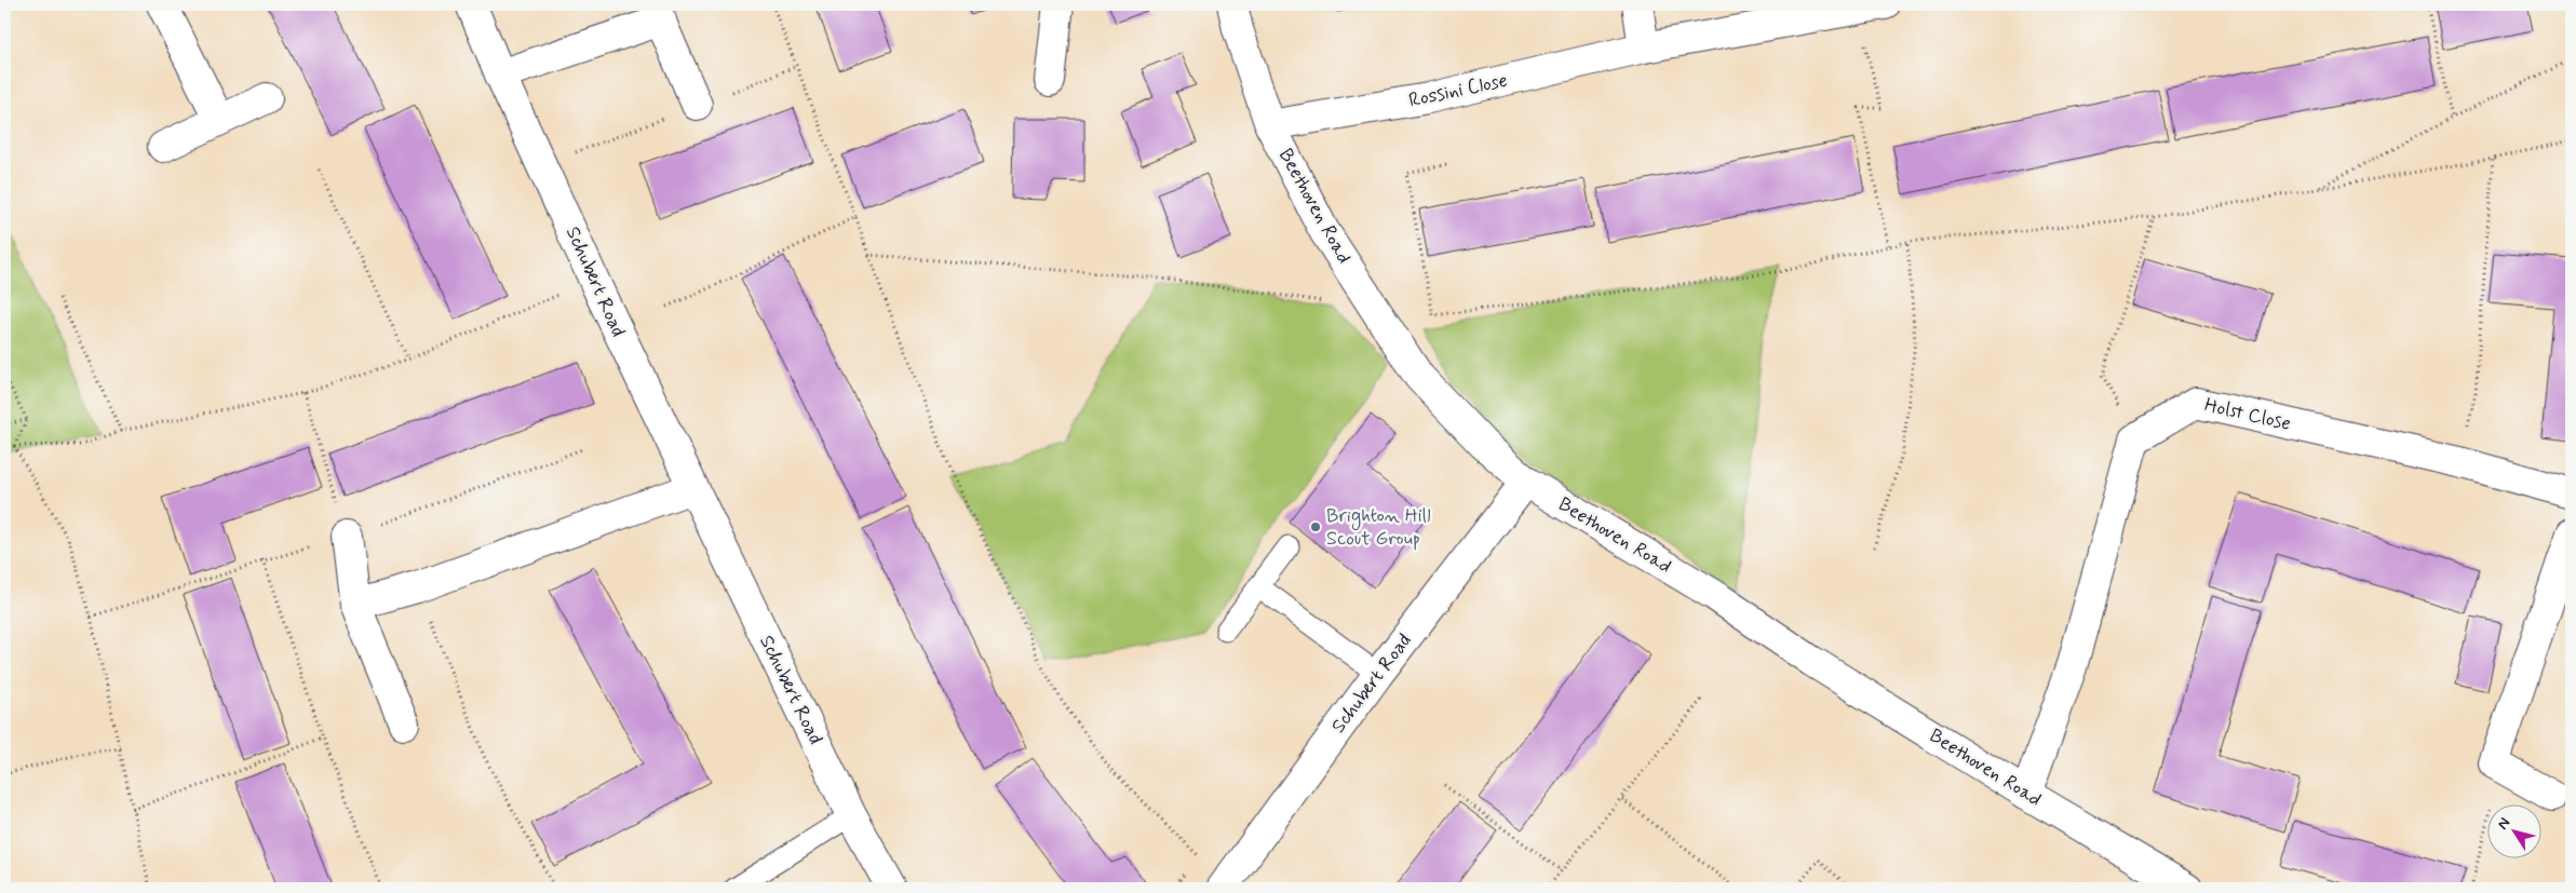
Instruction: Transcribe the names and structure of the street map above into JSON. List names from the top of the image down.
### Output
{
  "streets": {
    "street": [
      "Rossini Close",
      "Beethoven Road",
      "Schubert Road",
      "Holst Close"
    ]
  },
  "crossings": [
    ["Rossini Close", "Beethoven Road"],
    ["Beethoven Road", "Schubert Road"]
  ],
  "places": ["Brighton Hill Scout Group"],
  "north": "top left"
}
